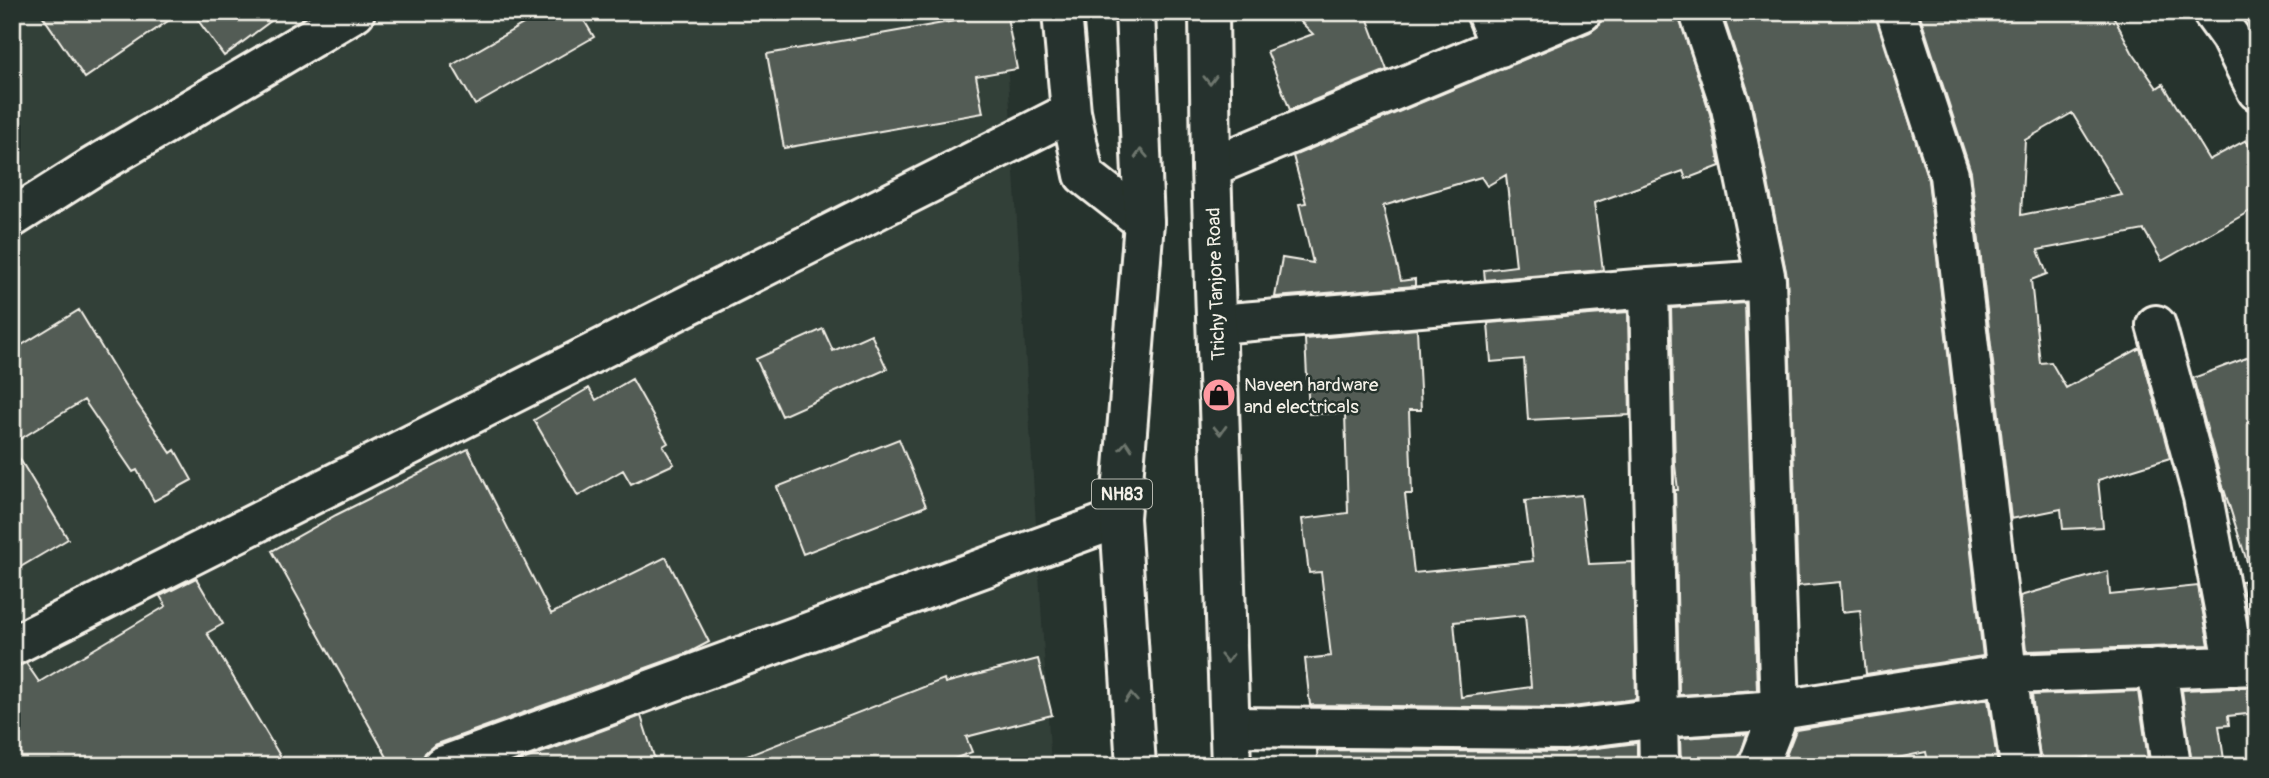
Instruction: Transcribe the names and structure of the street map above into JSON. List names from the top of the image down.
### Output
{
  "streets": {
    "main road": ["Trichy Tanjore Road", "NH83"]
  },
  "places": {
    "shop": ["Naveen hardware and electricals"]
  }
}
